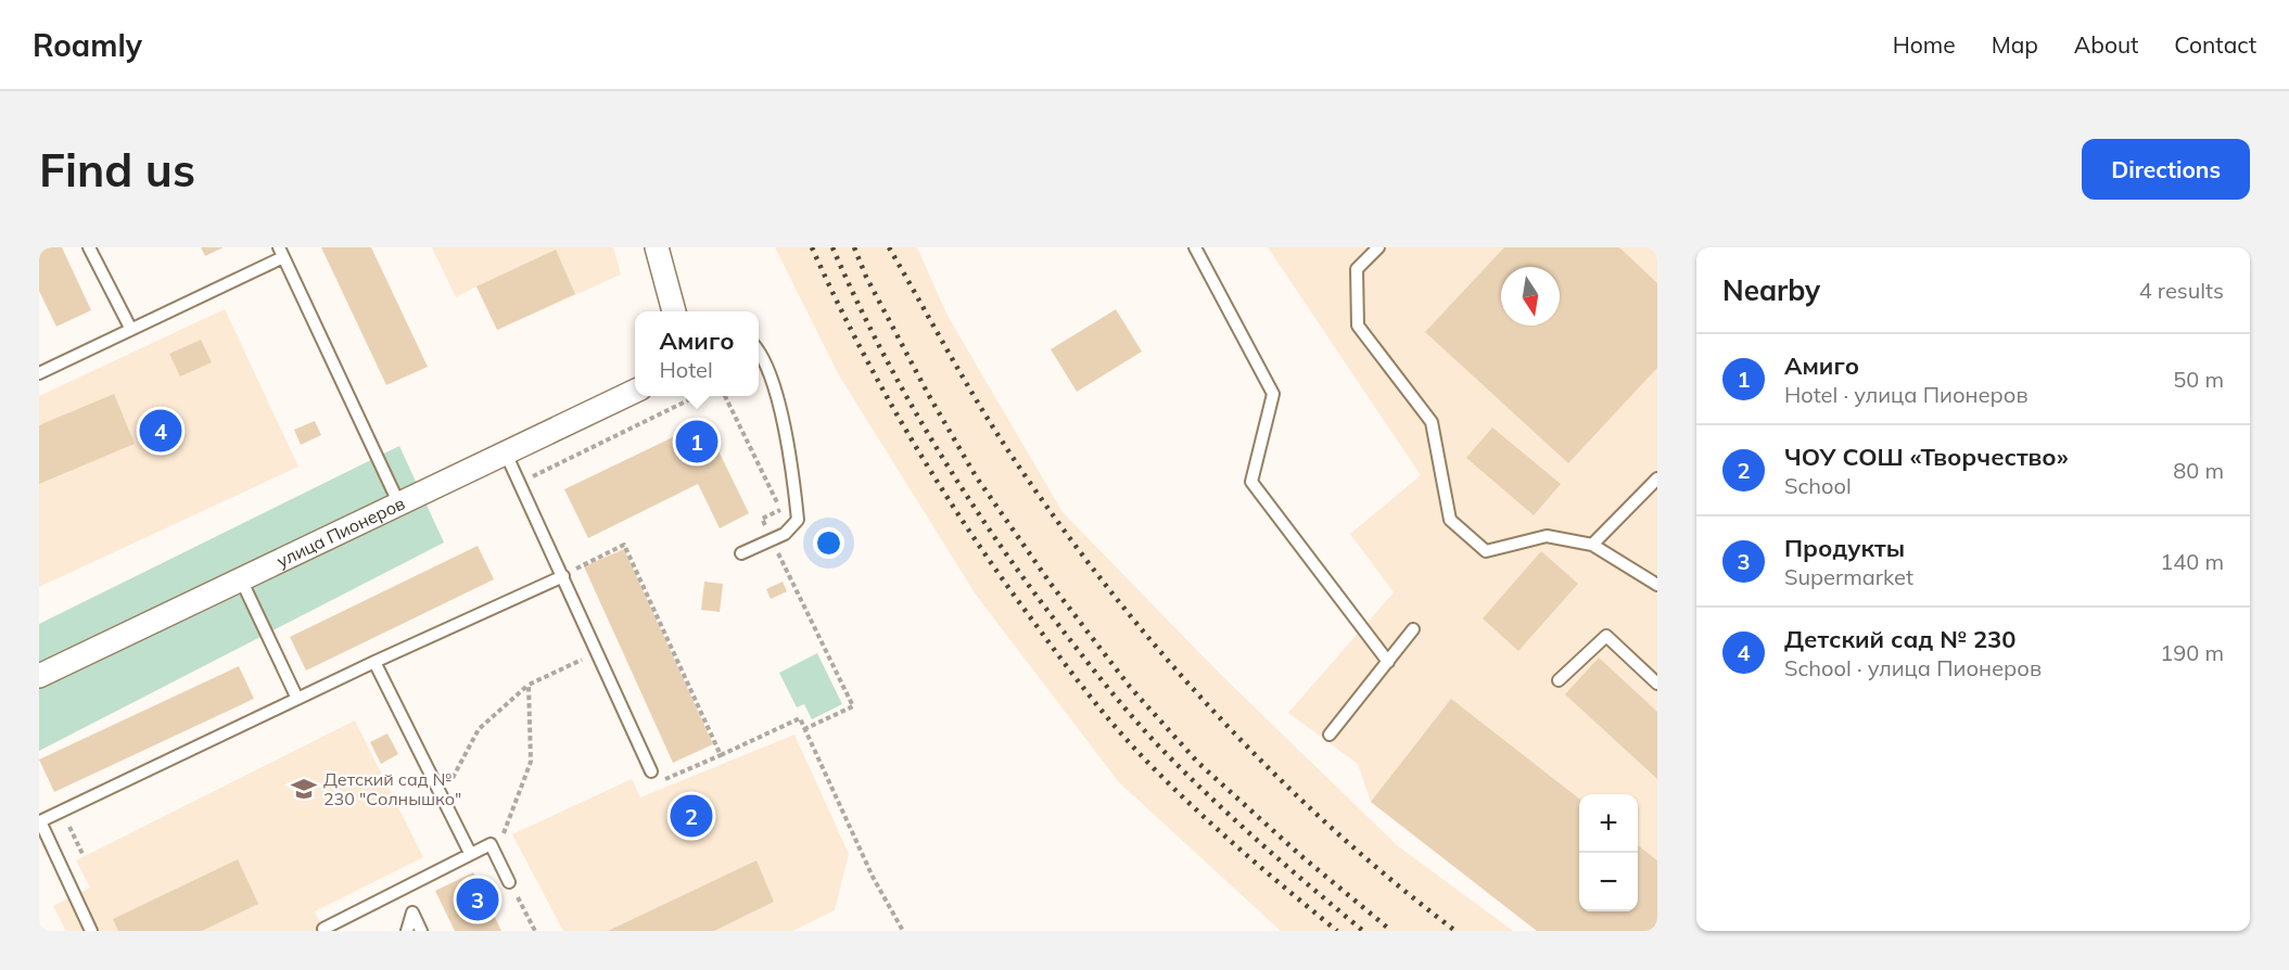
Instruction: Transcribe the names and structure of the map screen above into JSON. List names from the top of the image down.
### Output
{
  "streets": {
    "street": ["улица Пионеров"]
  },
  "places": {
    "school or university": ["Детский сад № 230 \"Солнышко\""]
  },
  "north": "bottom",
  "page": {
    "header": "Roamly",
    "nav": [
      "Home",
      "Map",
      "About",
      "Contact"
    ],
    "buttons": "Directions",
    "title": "Find us",
    "heading": ["Nearby", "4 results"],
    "popup": ["Амиго", "Hotel"],
    "list": [
      {
        "mark": "1",
        "name": "Амиго",
        "note": "Hotel · улица Пионеров",
        "value": "50 m"
      },
      {
        "mark": "2",
        "name": "ЧОУ СОШ «Творчество»",
        "note": "School",
        "value": "80 m"
      },
      {
        "mark": "3",
        "name": "Продукты",
        "note": "Supermarket",
        "value": "140 m"
      },
      {
        "mark": "4",
        "name": "Детский сад № 230",
        "note": "School · улица Пионеров",
        "value": "190 m"
      }
    ],
    "pins": [
      "4",
      "1",
      "2",
      "3"
    ],
    "map_buttons": ["+", "−"]
  }
}
